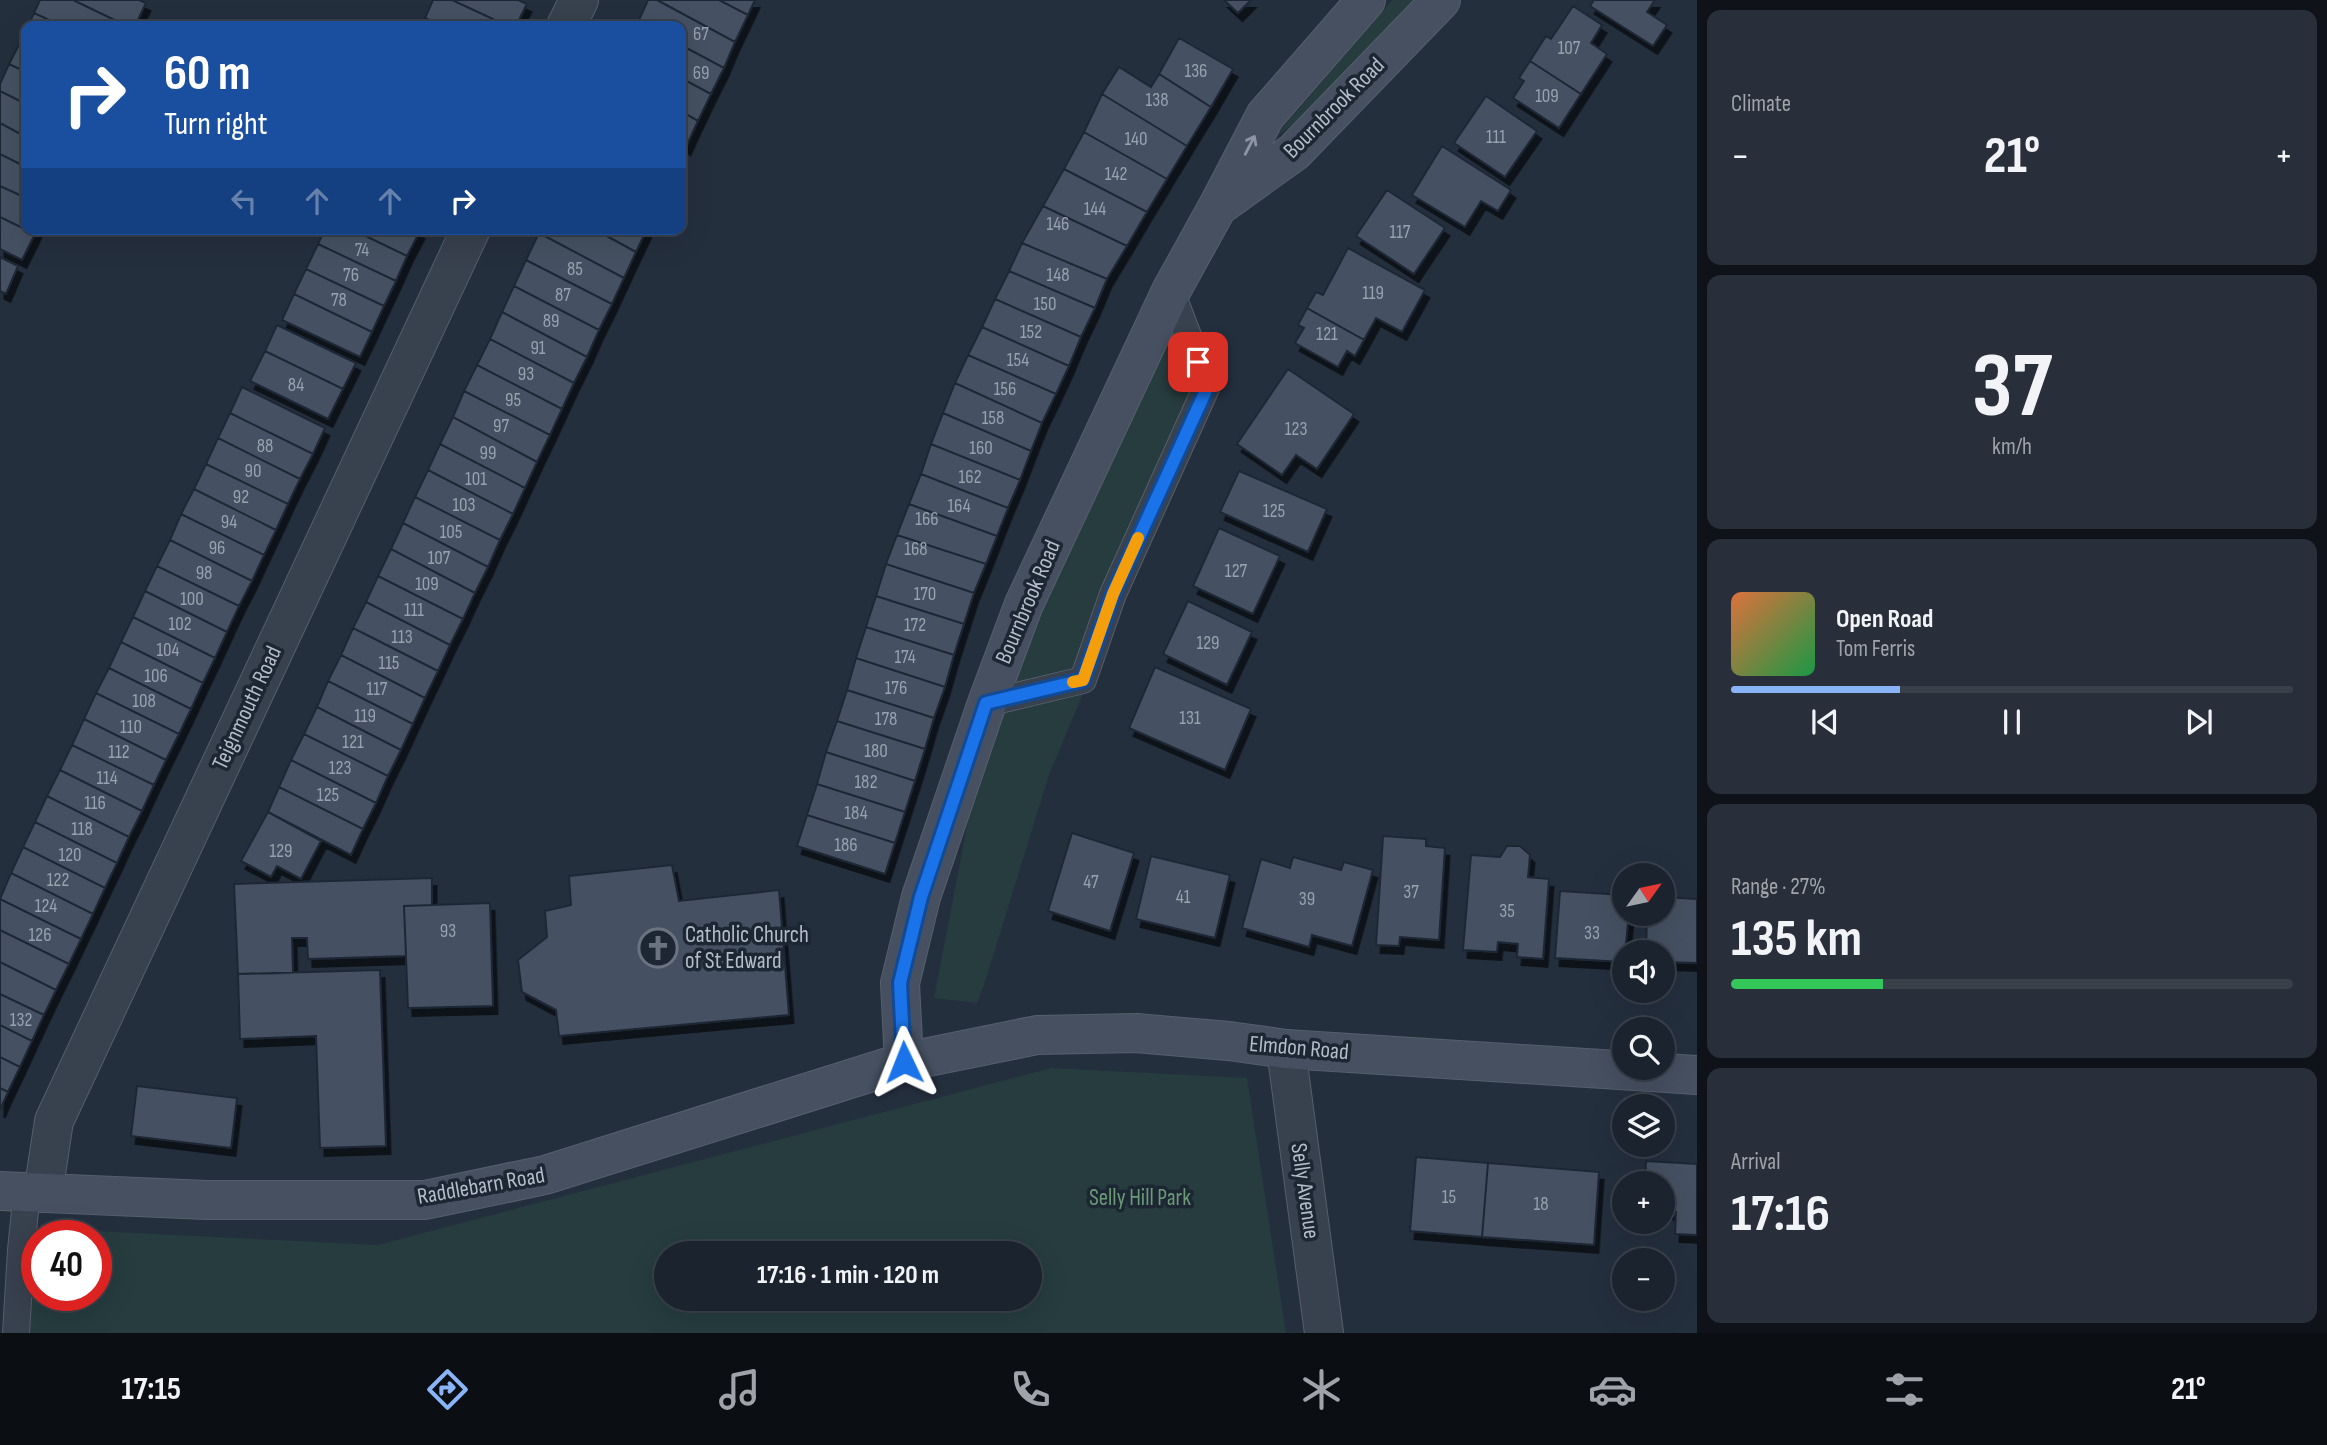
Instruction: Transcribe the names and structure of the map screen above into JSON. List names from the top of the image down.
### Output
{
  "streets": {
    "street": [
      "Bournbrook Road",
      "Teignmouth Road",
      "Elmdon Road",
      "Raddlebarn Road",
      "Selly Avenue"
    ]
  },
  "crossings": [
    ["Bournbrook Road", "Elmdon Road"],
    ["Bournbrook Road", "Raddlebarn Road"],
    ["Teignmouth Road", "Raddlebarn Road"],
    ["Elmdon Road", "Raddlebarn Road"],
    ["Elmdon Road", "Selly Avenue"]
  ],
  "parks": ["Selly Hill Park"],
  "places": {
    "church": ["Catholic Church of St Edward"]
  },
  "house_numbers": [
    "67",
    "107",
    "136",
    "69",
    "109",
    "138",
    "111",
    "140",
    "142",
    "144",
    "146",
    "117",
    "74",
    "85",
    "76",
    "148",
    "119",
    "87",
    "78",
    "150",
    "89",
    "152",
    "121",
    "91",
    "154",
    "93",
    "84",
    "156",
    "95",
    "158",
    "97",
    "123",
    "88",
    "160",
    "99",
    "90",
    "162",
    "101",
    "92",
    "103",
    "164",
    "125",
    "166",
    "94",
    "105",
    "96",
    "168",
    "107",
    "127",
    "98",
    "109",
    "170",
    "100",
    "111",
    "102",
    "172",
    "113",
    "129",
    "104",
    "174",
    "115",
    "106",
    "176",
    "117",
    "108",
    "119",
    "131",
    "178",
    "110",
    "121",
    "180",
    "112",
    "123",
    "114",
    "182",
    "125",
    "116",
    "184",
    "118",
    "186",
    "129",
    "120",
    "122",
    "47",
    "37",
    "41",
    "39",
    "124",
    "35",
    "93",
    "33",
    "126",
    "132",
    "15",
    "18"
  ],
  "north": "top right",
  "page": {
    "tile": [
      "Climate",
      ["37", "km/h"],
      ["Range · 27%", "135 km"],
      ["Arrival", "17:16"]
    ],
    "turn": ["60 m", "Turn right"],
    "heat": ["−", "21°", "+"],
    "song": ["Open Road", "Tom Ferris"],
    "map_buttons": ["+", "−"],
    "limit": "40",
    "trip": "17:16 · 1 min · 120 m",
    "tabs": ["17:15", "21°"]
  }
}
